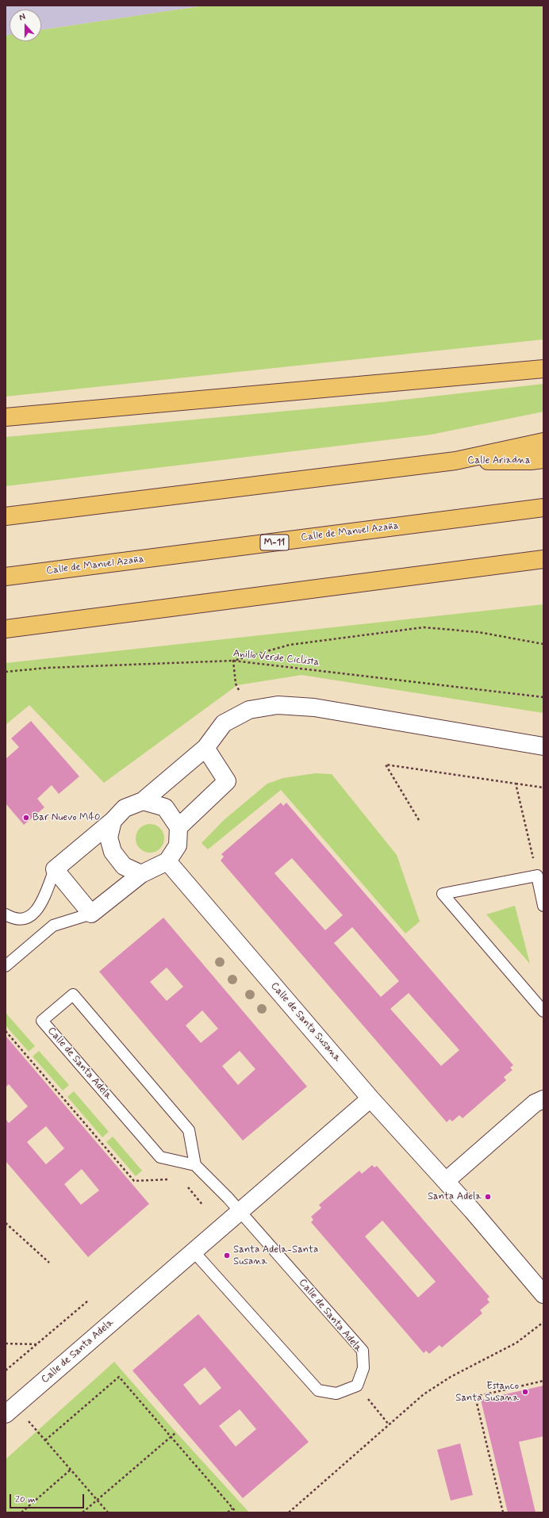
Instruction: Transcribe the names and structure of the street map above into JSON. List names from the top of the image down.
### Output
{
  "streets": {
    "highway": ["Calle Ariadna", "Calle de Manuel Azaña", "M-11"],
    "street": ["Calle de Santa Susana", "Calle de Santa Adela"],
    "path": ["Anillo Verde Ciclista"]
  },
  "crossings": [
    ["Calle de Santa Susana", "Calle de Santa Adela"]
  ],
  "places": [
    "Bar Nuevo M40",
    "Santa Adela",
    "Santa Adela-Santa Susana",
    "Estanco Santa Susana"
  ],
  "scale_bar": "20 m",
  "north": "top"
}
